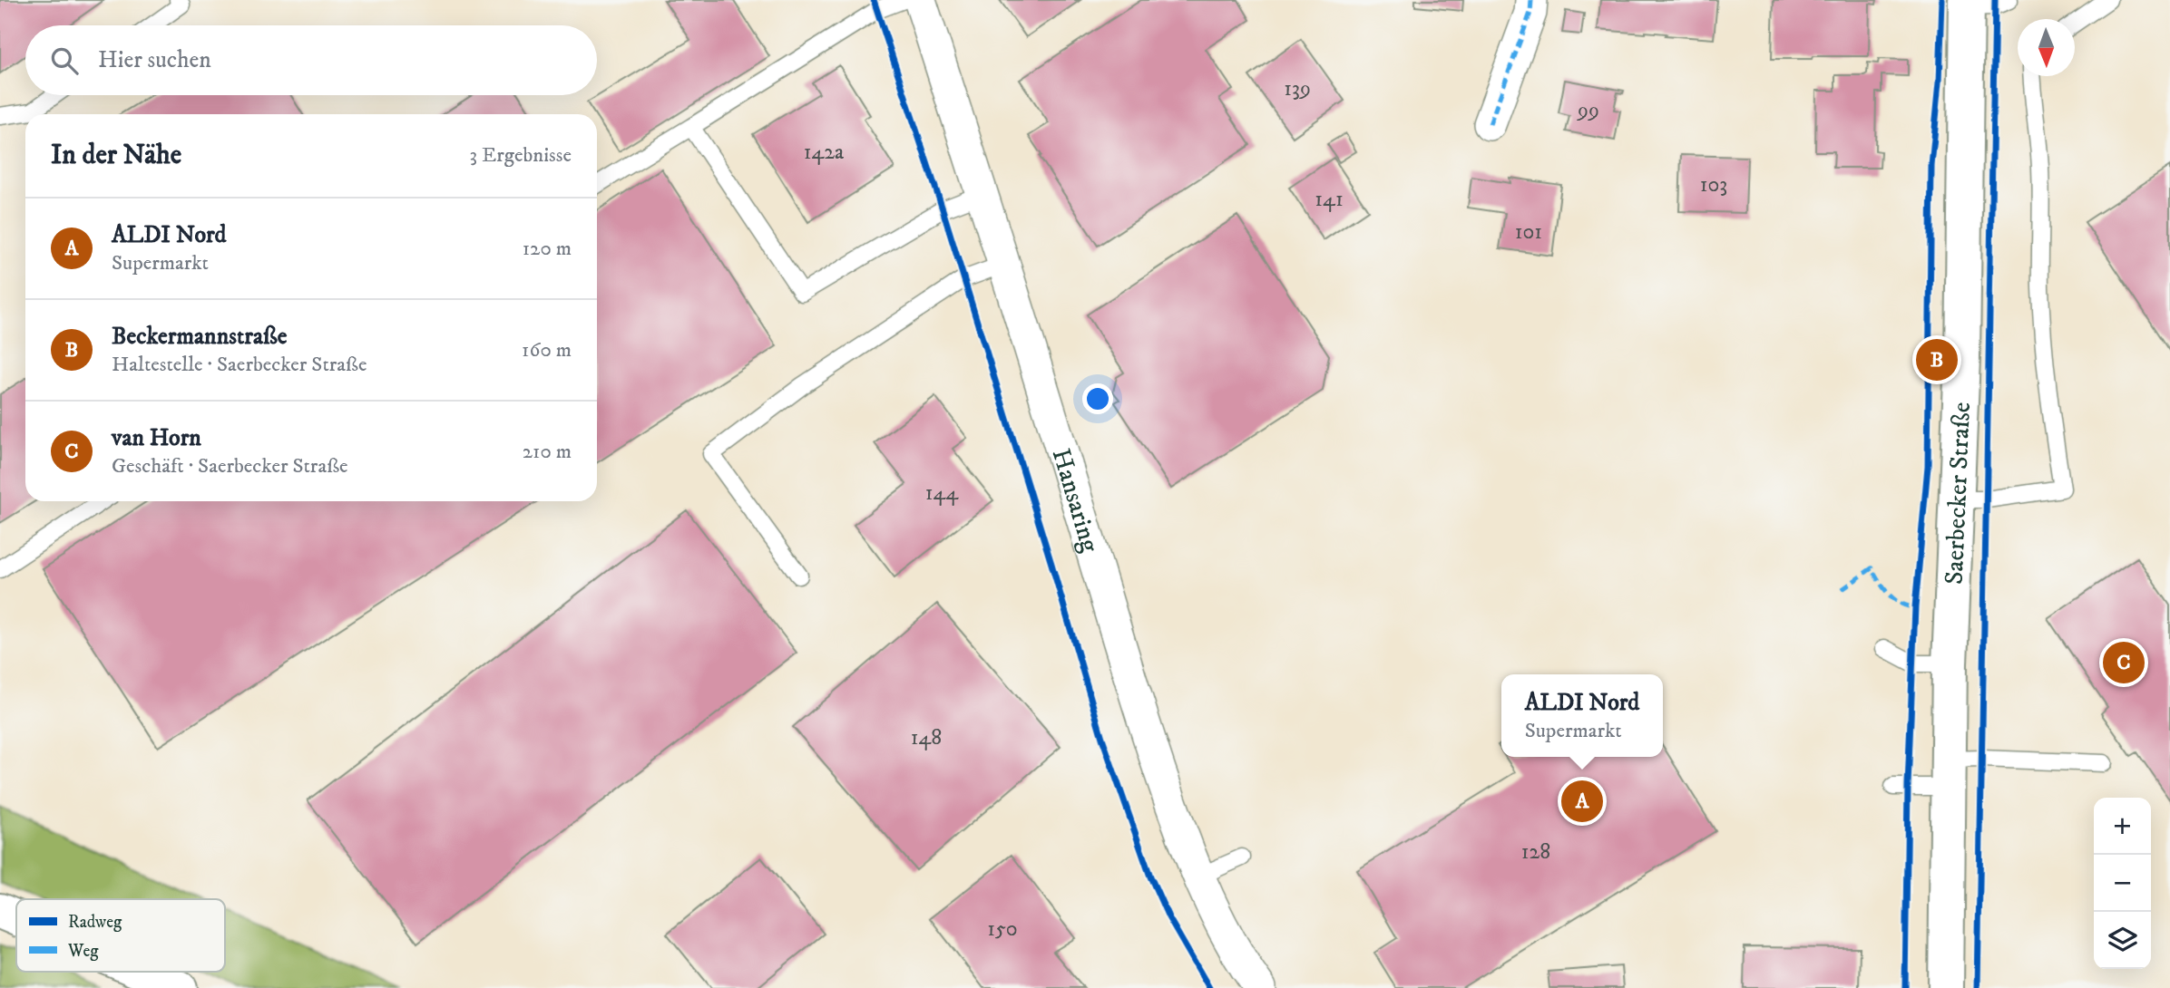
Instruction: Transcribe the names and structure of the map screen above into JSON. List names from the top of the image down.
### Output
{
  "streets": {
    "street": ["Saerbecker Straße", "Hansaring"]
  },
  "house_numbers": [
    "139",
    "99",
    "142a",
    "103",
    "141",
    "101",
    "144",
    "148",
    "128",
    "150"
  ],
  "legend": ["Radweg", "Weg"],
  "north": "bottom",
  "page": {
    "search": "Hier suchen",
    "heading": ["In der Nähe", "3 Ergebnisse"],
    "list": [
      {
        "mark": "A",
        "name": "ALDI Nord",
        "note": "Supermarkt",
        "value": "120 m"
      },
      {
        "mark": "B",
        "name": "Beckermannstraße",
        "note": "Haltestelle · Saerbecker Straße",
        "value": "160 m"
      },
      {
        "mark": "C",
        "name": "van Horn",
        "note": "Geschäft · Saerbecker Straße",
        "value": "210 m"
      }
    ],
    "pins": ["B", "C", "A"],
    "popup": ["ALDI Nord", "Supermarkt"],
    "map_buttons": ["+", "−"]
  }
}
